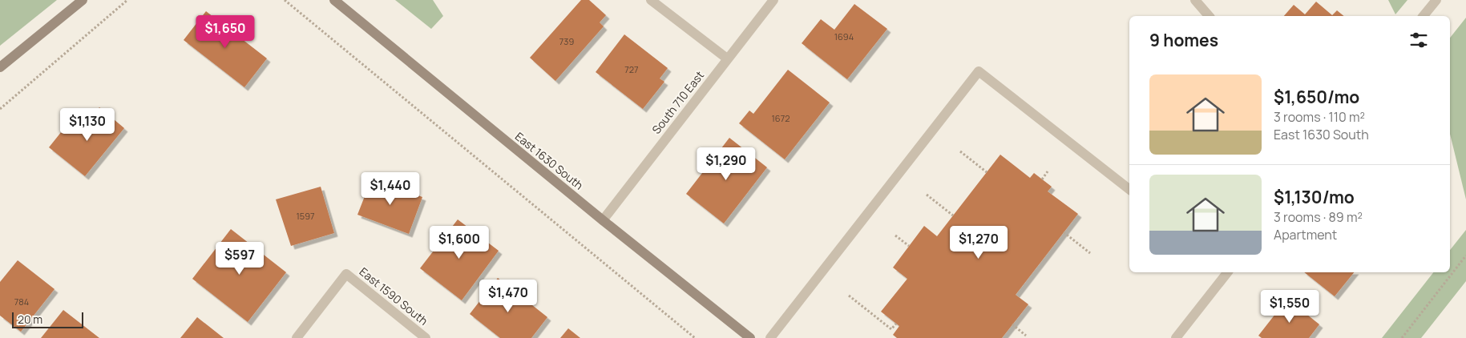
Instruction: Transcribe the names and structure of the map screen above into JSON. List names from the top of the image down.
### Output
{
  "streets": {
    "street": ["South 710 East", "East 1630 South", "East 1590 South"]
  },
  "crossings": [
    ["South 710 East", "East 1630 South"]
  ],
  "house_numbers": [
    "1694",
    "739",
    "727",
    "1672",
    "1597",
    "784"
  ],
  "scale_bar": "20 m",
  "page": {
    "price": [
      "$1,650",
      "$1,130",
      "$1,290",
      "$1,440",
      "$1,600",
      "$1,270",
      "$597",
      "$1,470",
      "$1,550"
    ],
    "heading": "9 homes",
    "list": [
      {
        "name": "$1,650/mo",
        "note": "3 rooms · 110 m² · East 1630 South"
      },
      {
        "name": "$1,130/mo",
        "note": "3 rooms · 89 m² · Apartment"
      }
    ],
    "scale": "20 m"
  }
}
